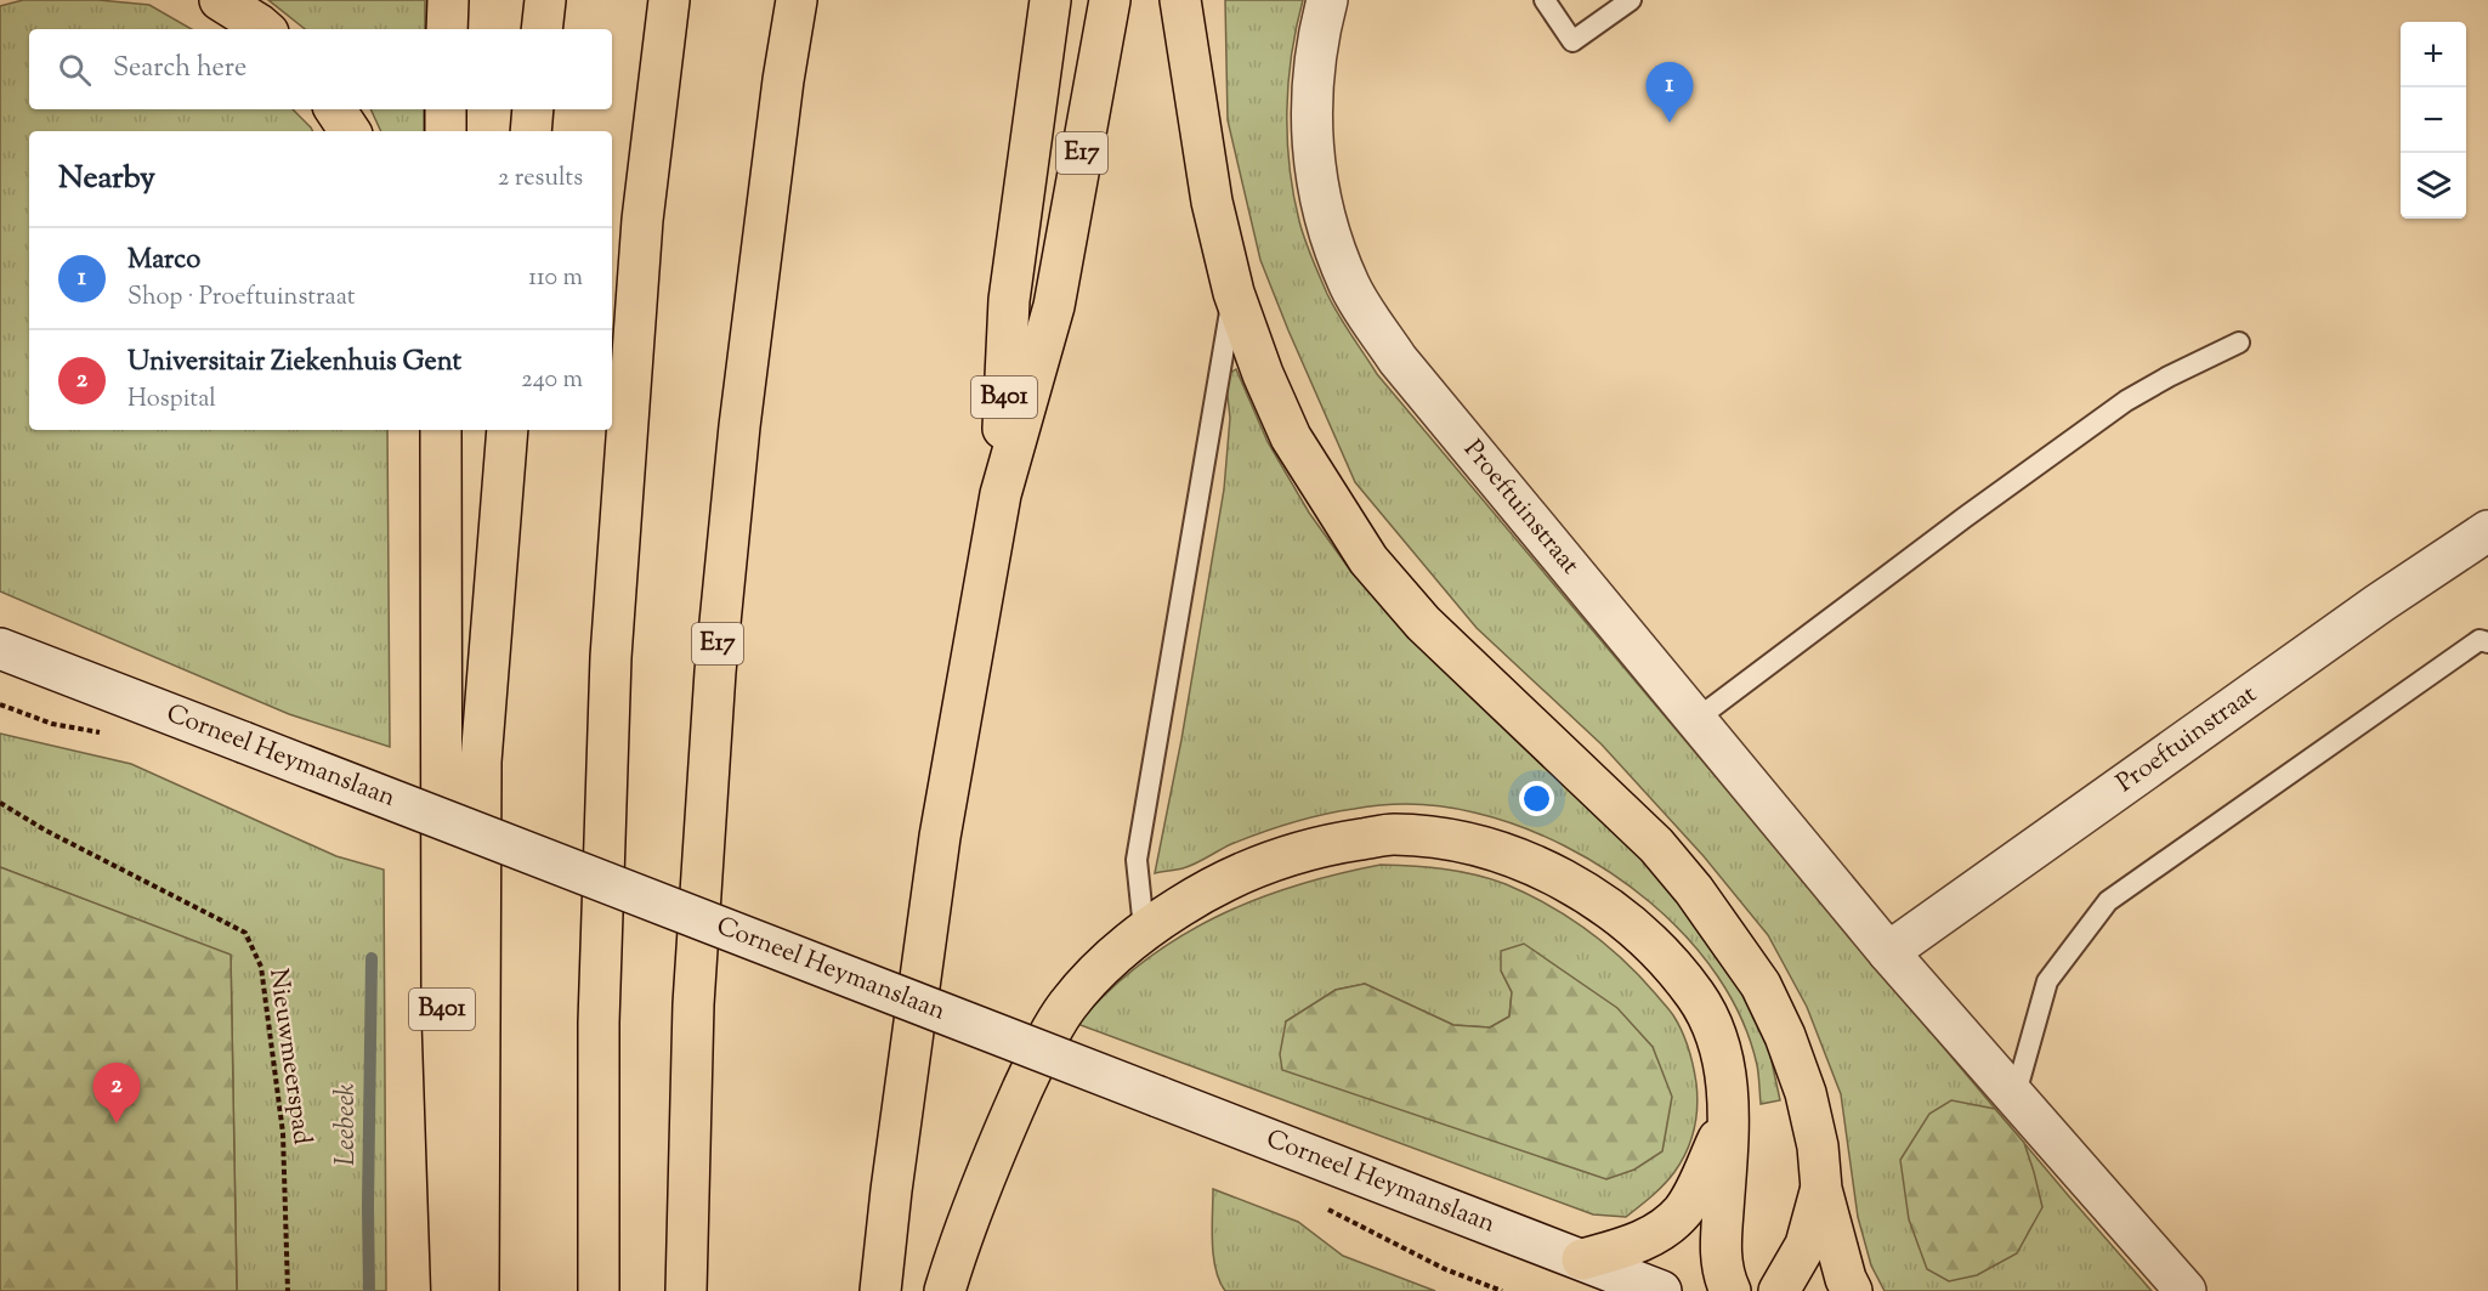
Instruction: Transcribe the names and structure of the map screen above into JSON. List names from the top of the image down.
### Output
{
  "streets": {
    "highway": ["E17", "B401"],
    "street": ["Proeftuinstraat", "Corneel Heymanslaan"],
    "path": ["Nieuwmeerspad"]
  },
  "crossings": [
    ["E17", "B401"]
  ],
  "water": ["Leebeek"],
  "page": {
    "map_buttons": ["+", "−"],
    "search": "Search here",
    "pins": ["1", "2"],
    "heading": ["Nearby", "2 results"],
    "list": [
      {
        "mark": "1",
        "name": "Marco",
        "note": "Shop · Proeftuinstraat",
        "value": "110 m"
      },
      {
        "mark": "2",
        "name": "Universitair Ziekenhuis Gent",
        "note": "Hospital",
        "value": "240 m"
      }
    ]
  }
}
